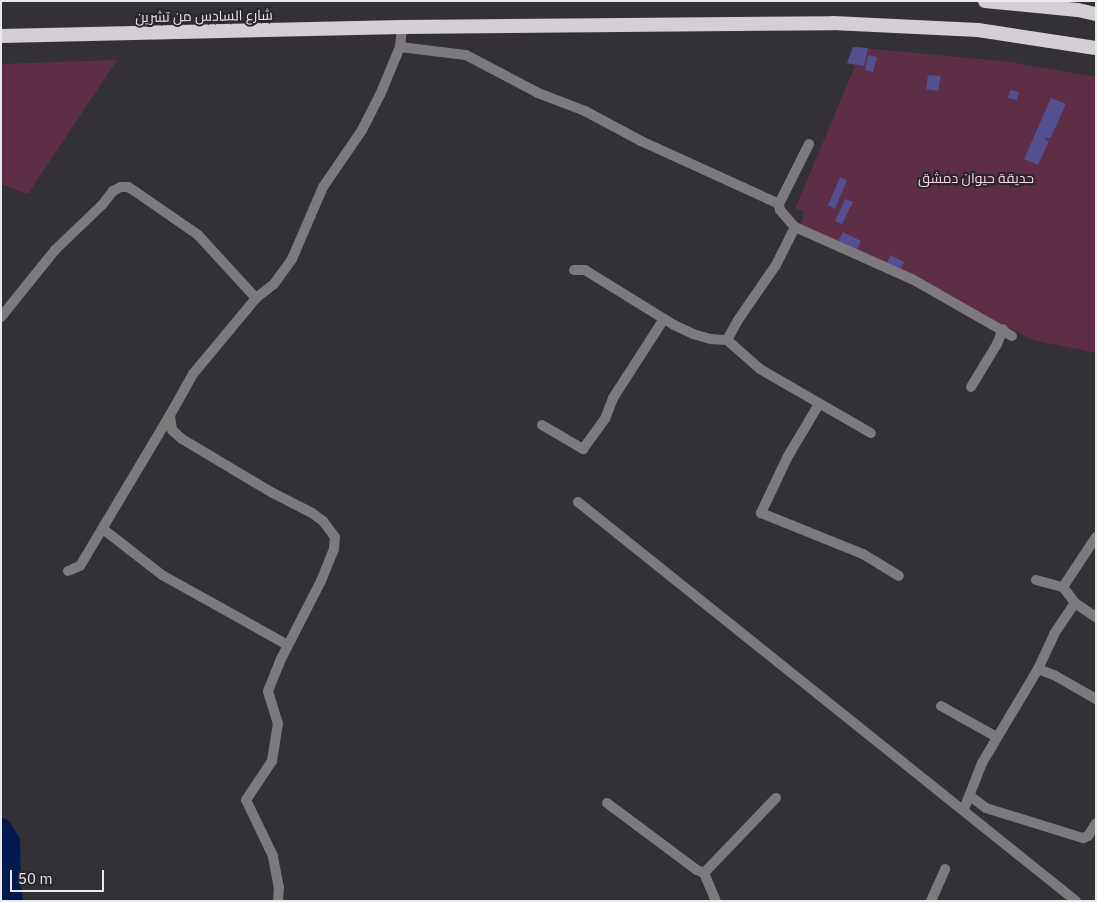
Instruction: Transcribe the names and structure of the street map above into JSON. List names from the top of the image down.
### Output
{
  "streets": {
    "highway": ["شارع السادس من تشرين"]
  },
  "parks": ["حديقة حيوان دمشق"],
  "scale_bar": "50 m"
}
